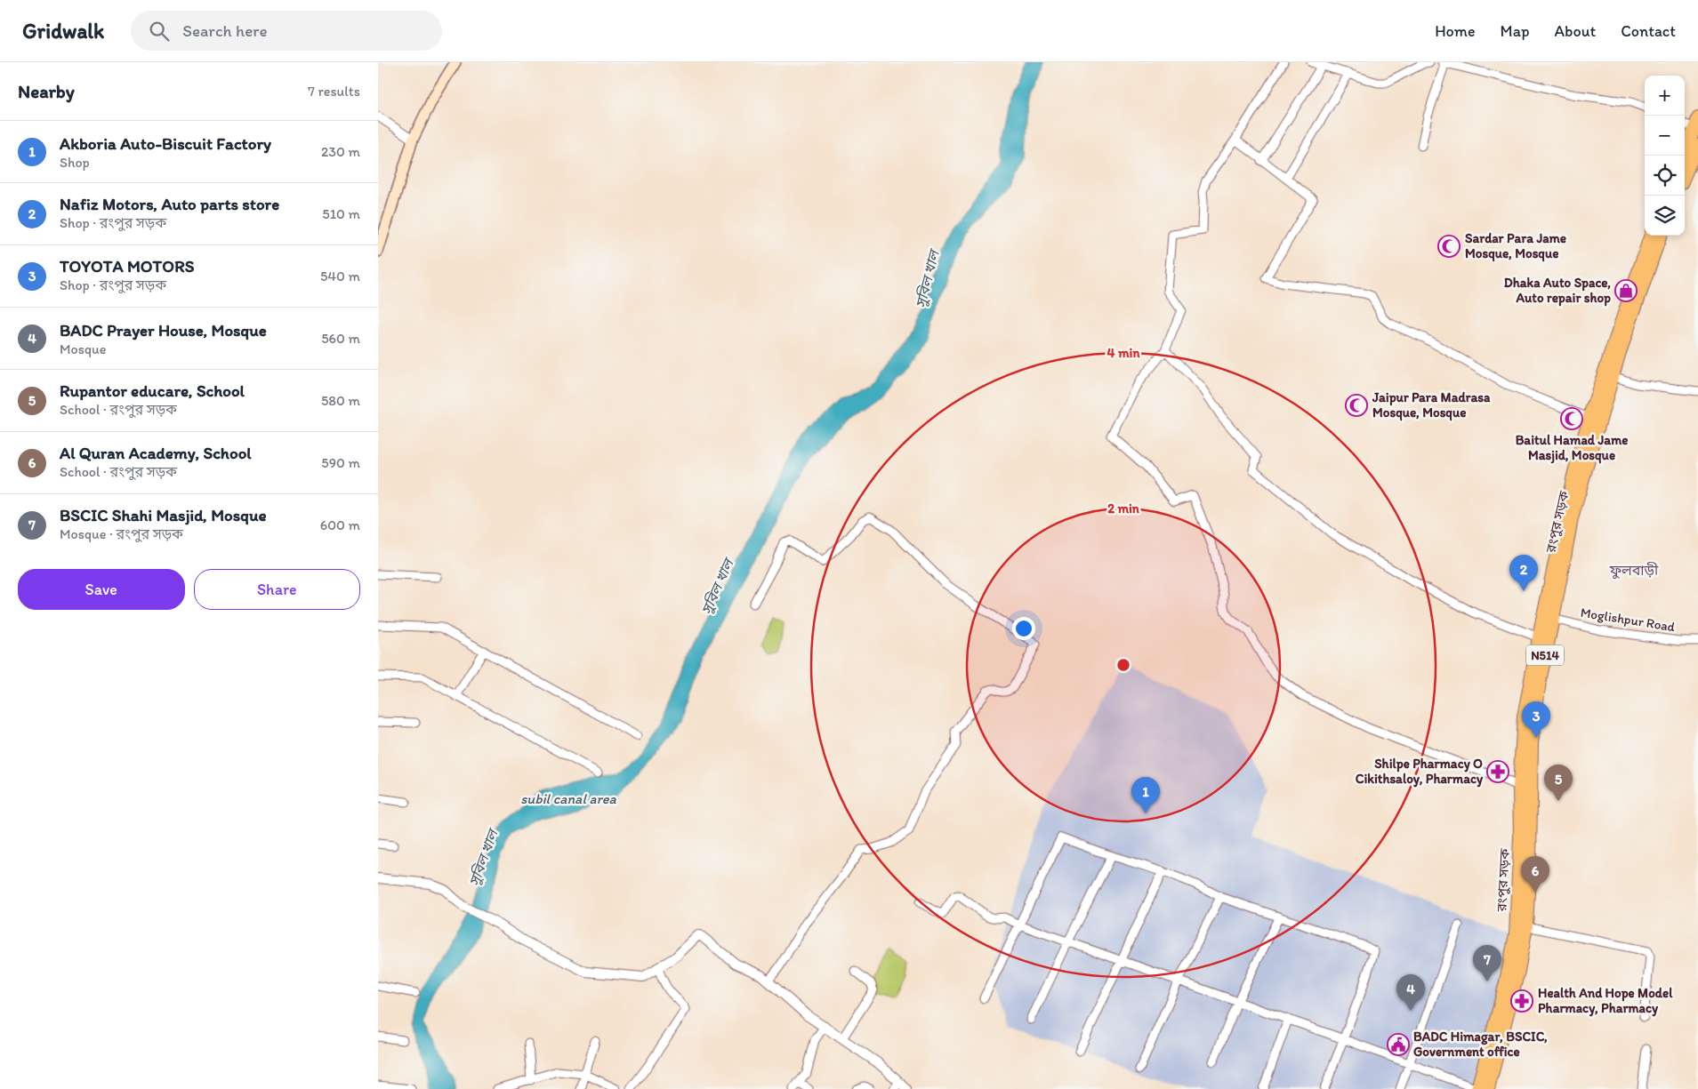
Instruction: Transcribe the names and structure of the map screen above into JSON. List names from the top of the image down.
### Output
{
  "streets": {
    "highway": ["রংপুর সড়ক", "N514"],
    "street": ["Moglishpur Road"]
  },
  "crossings": [
    ["রংপুর সড়ক", "Moglishpur Road"]
  ],
  "districts": ["ফুলবাড়ী"],
  "water": ["সুবিল খাল", "subil canal area"],
  "places": {
    "mosque": ["Sardar Para Jame Mosque, Mosque", "Jaipur Para Madrasa Mosque, Mosque", "Baitul Hamad Jame Masjid, Mosque"],
    "shop": ["Dhaka Auto Space, Auto repair shop"],
    "pharmacy": ["Shilpe Pharmacy O Cikithsaloy, Pharmacy", "Health And Hope Model Pharmacy, Pharmacy"],
    "public building": ["BADC Himagar, BSCIC, Government office"]
  },
  "page": {
    "header": "Gridwalk",
    "search": "Search here",
    "nav": [
      "Home",
      "Map",
      "About",
      "Contact"
    ],
    "heading": ["Nearby", "7 results"],
    "map_buttons": ["+", "−"],
    "list": [
      {
        "mark": "1",
        "name": "Akboria Auto-Biscuit Factory",
        "note": "Shop",
        "value": "230 m"
      },
      {
        "mark": "2",
        "name": "Nafiz Motors, Auto parts store",
        "note": "Shop · রংপুর সড়ক",
        "value": "510 m"
      },
      {
        "mark": "3",
        "name": "TOYOTA MOTORS",
        "note": "Shop · রংপুর সড়ক",
        "value": "540 m"
      },
      {
        "mark": "4",
        "name": "BADC Prayer House, Mosque",
        "note": "Mosque",
        "value": "560 m"
      },
      {
        "mark": "5",
        "name": "Rupantor educare, School",
        "note": "School · রংপুর সড়ক",
        "value": "580 m"
      },
      {
        "mark": "6",
        "name": "Al Quran Academy, School",
        "note": "School · রংপুর সড়ক",
        "value": "590 m"
      },
      {
        "mark": "7",
        "name": "BSCIC Shahi Masjid, Mosque",
        "note": "Mosque · রংপুর সড়ক",
        "value": "600 m"
      }
    ],
    "pins": [
      "2",
      "3",
      "5",
      "1",
      "6",
      "7",
      "4"
    ],
    "buttons": ["Save", "Share"]
  },
  "rings": ["4 min", "2 min"]
}
